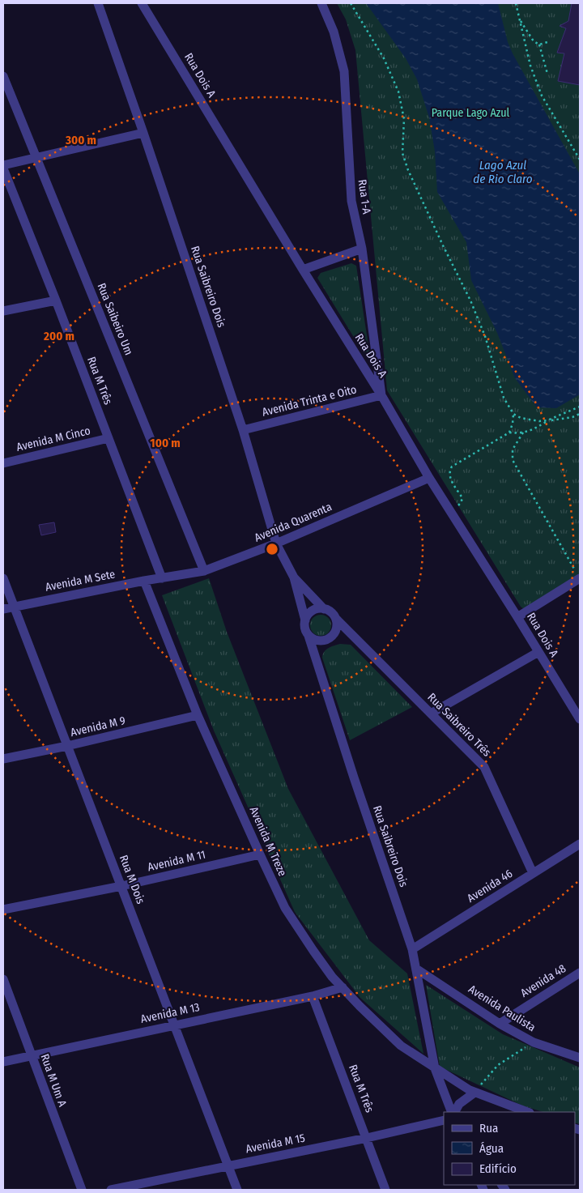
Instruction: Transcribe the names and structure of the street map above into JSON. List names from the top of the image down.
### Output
{
  "streets": {
    "street": [
      "Rua Dois A",
      "Rua 1-A",
      "Rua Saibreiro Dois",
      "Rua Saibeiro Um",
      "Rua M Três",
      "Avenida Trinta e Oito",
      "Avenida M Cinco",
      "Avenida Quarenta",
      "Avenida M Sete",
      "Rua Saibreiro Três",
      "Avenida M 9",
      "Avenida M Treze",
      "Avenida M 11",
      "Rua M Dois",
      "Avenida 46",
      "Avenida 48",
      "Avenida Paulista",
      "Avenida M 13",
      "Rua M Um A",
      "Avenida M 15"
    ]
  },
  "crossings": [
    ["Rua Dois A", "Rua 1-A"],
    ["Rua Dois A", "Avenida Trinta e Oito"],
    ["Rua Dois A", "Avenida Quarenta"],
    ["Rua 1-A", "Avenida Trinta e Oito"],
    ["Rua Saibreiro Dois", "Avenida Trinta e Oito"],
    ["Rua Saibreiro Dois", "Avenida Quarenta"],
    ["Rua Saibreiro Dois", "Rua Saibreiro Três"],
    ["Rua Saibreiro Dois", "Avenida M Treze"],
    ["Rua Saibreiro Dois", "Avenida 46"],
    ["Rua Saibreiro Dois", "Avenida Paulista"],
    ["Rua Saibeiro Um", "Avenida Quarenta"],
    ["Rua M Três", "Avenida M Cinco"],
    ["Rua M Três", "Avenida Quarenta"],
    ["Rua M Três", "Avenida M Sete"],
    ["Rua M Três", "Avenida M 13"],
    ["Rua M Três", "Avenida M 15"],
    ["Avenida Quarenta", "Avenida M Sete"],
    ["Avenida M Sete", "Avenida M Treze"],
    ["Avenida M Sete", "Rua M Dois"],
    ["Rua Saibreiro Três", "Avenida 46"],
    ["Avenida M 9", "Avenida M Treze"],
    ["Avenida M 9", "Rua M Dois"],
    ["Avenida M Treze", "Avenida M 11"],
    ["Avenida M Treze", "Avenida M 13"],
    ["Avenida M 11", "Rua M Dois"],
    ["Rua M Dois", "Avenida M 13"],
    ["Rua M Dois", "Avenida M 15"],
    ["Avenida 48", "Avenida Paulista"],
    ["Avenida M 13", "Rua M Um A"]
  ],
  "water": ["Lago Azul de Rio Claro"],
  "parks": ["Parque Lago Azul"],
  "legend": ["Rua", "Água", "Edifício"],
  "rings": ["300 m", "200 m", "100 m"]
}
